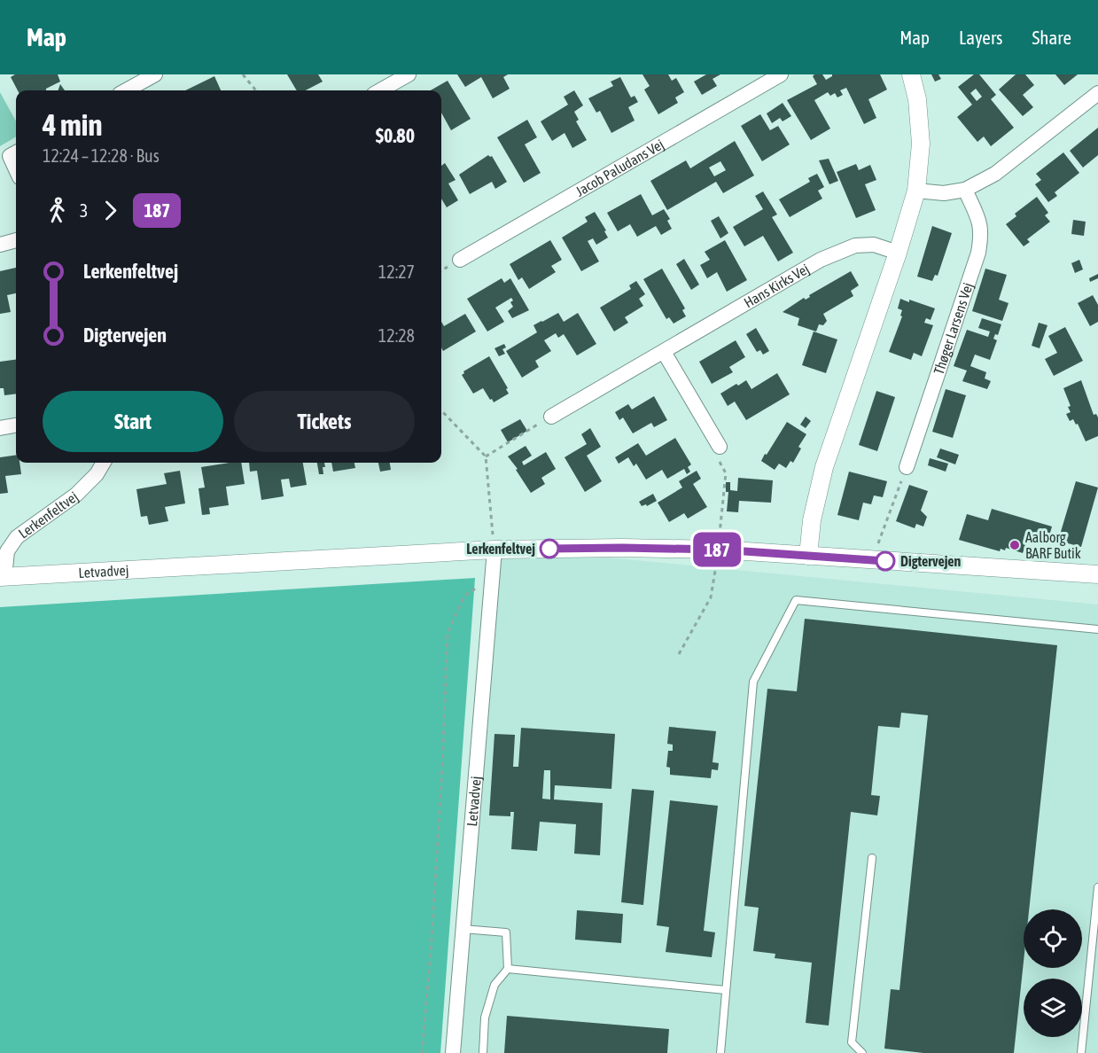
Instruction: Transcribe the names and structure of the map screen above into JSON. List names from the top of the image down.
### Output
{
  "streets": {
    "street": [
      "Jacob Paludans Vej",
      "Hans Kirks Vej",
      "Thøger Larsens Vej",
      "Lerkenfeltvej",
      "Letvadvej"
    ]
  },
  "crossings": [
    ["Lerkenfeltvej", "Letvadvej"]
  ],
  "places": ["Aalborg BARF Butik", "Lerkenfeltvej", "Digtervejen"],
  "lines": ["bus line 187"],
  "page": {
    "header": "Map",
    "nav": ["Map", "Layers", "Share"],
    "on_map": "187",
    "heading": ["4 min", "12:24 – 12:28 · Bus", "$0.80"],
    "legs": ["3", "187"],
    "list": [
      {
        "name": "Lerkenfeltvej",
        "value": "12:27"
      },
      {
        "name": "Digtervejen",
        "value": "12:28"
      }
    ],
    "buttons": ["Start", "Tickets"]
  }
}
